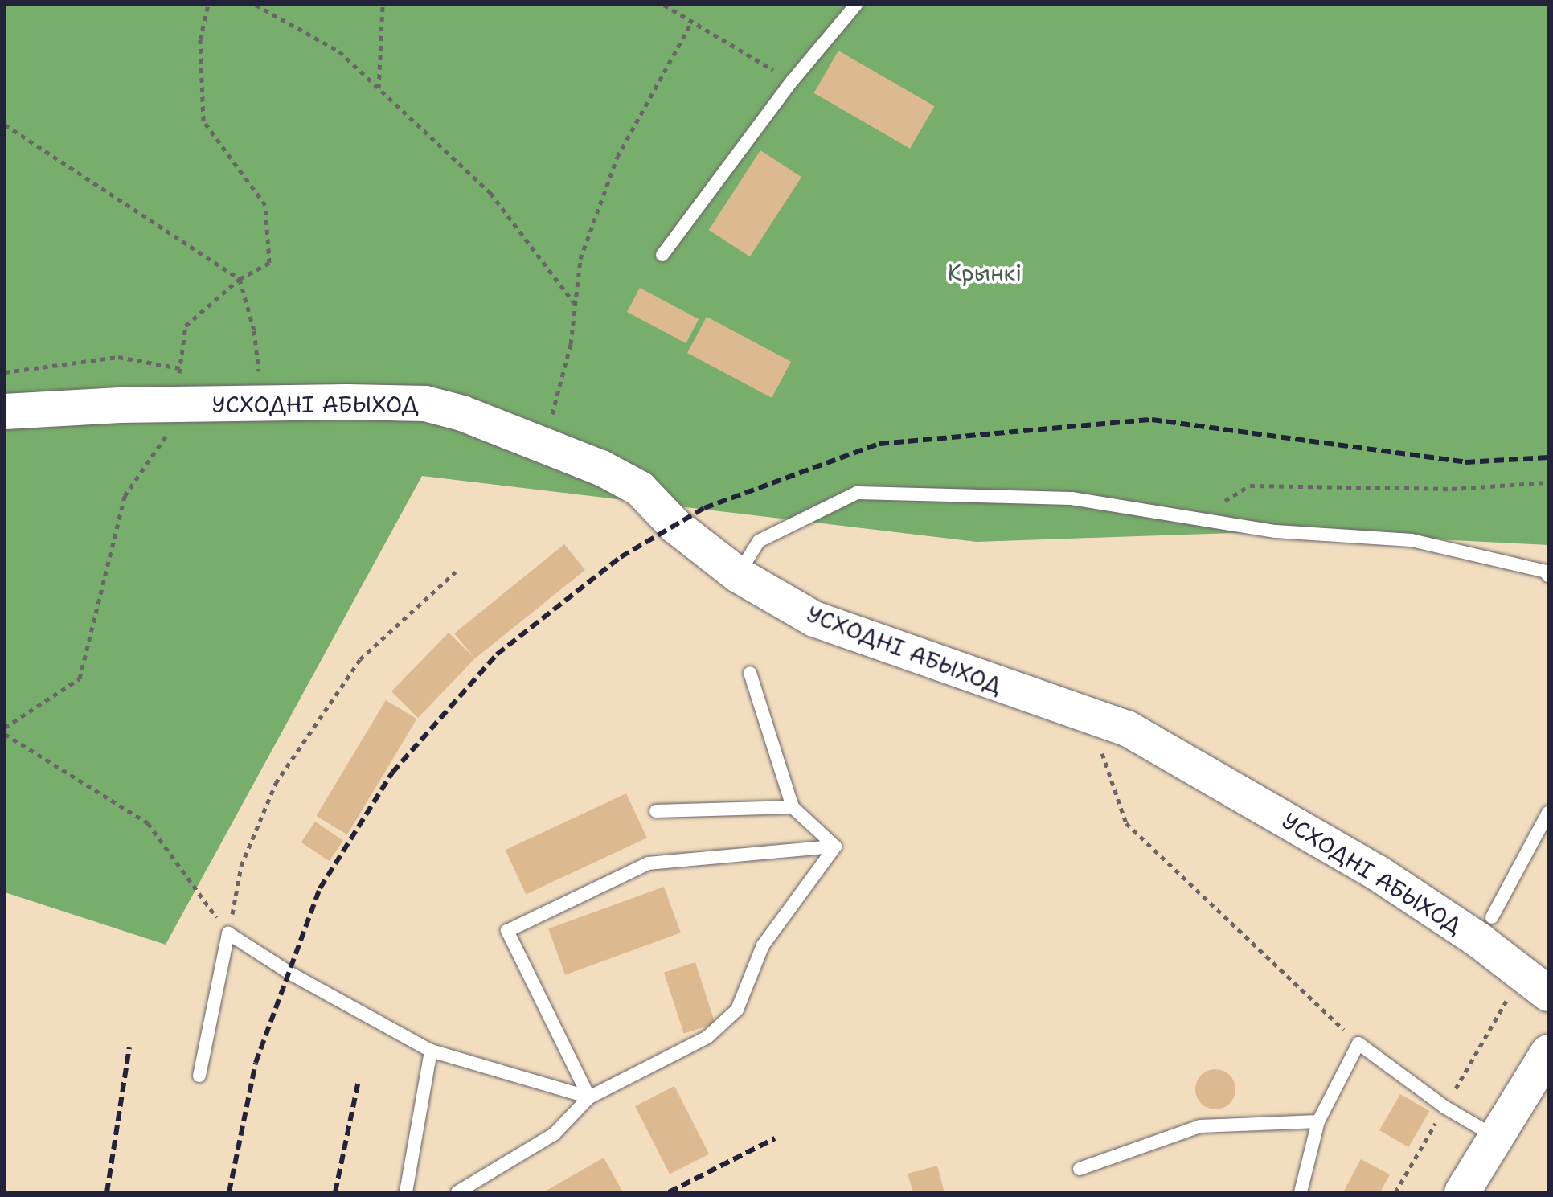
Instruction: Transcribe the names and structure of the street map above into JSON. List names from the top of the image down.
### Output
{
  "streets": {
    "main road": ["УСХОДНІ АБЫХОД"]
  },
  "parks": ["Крынкі"]
}
